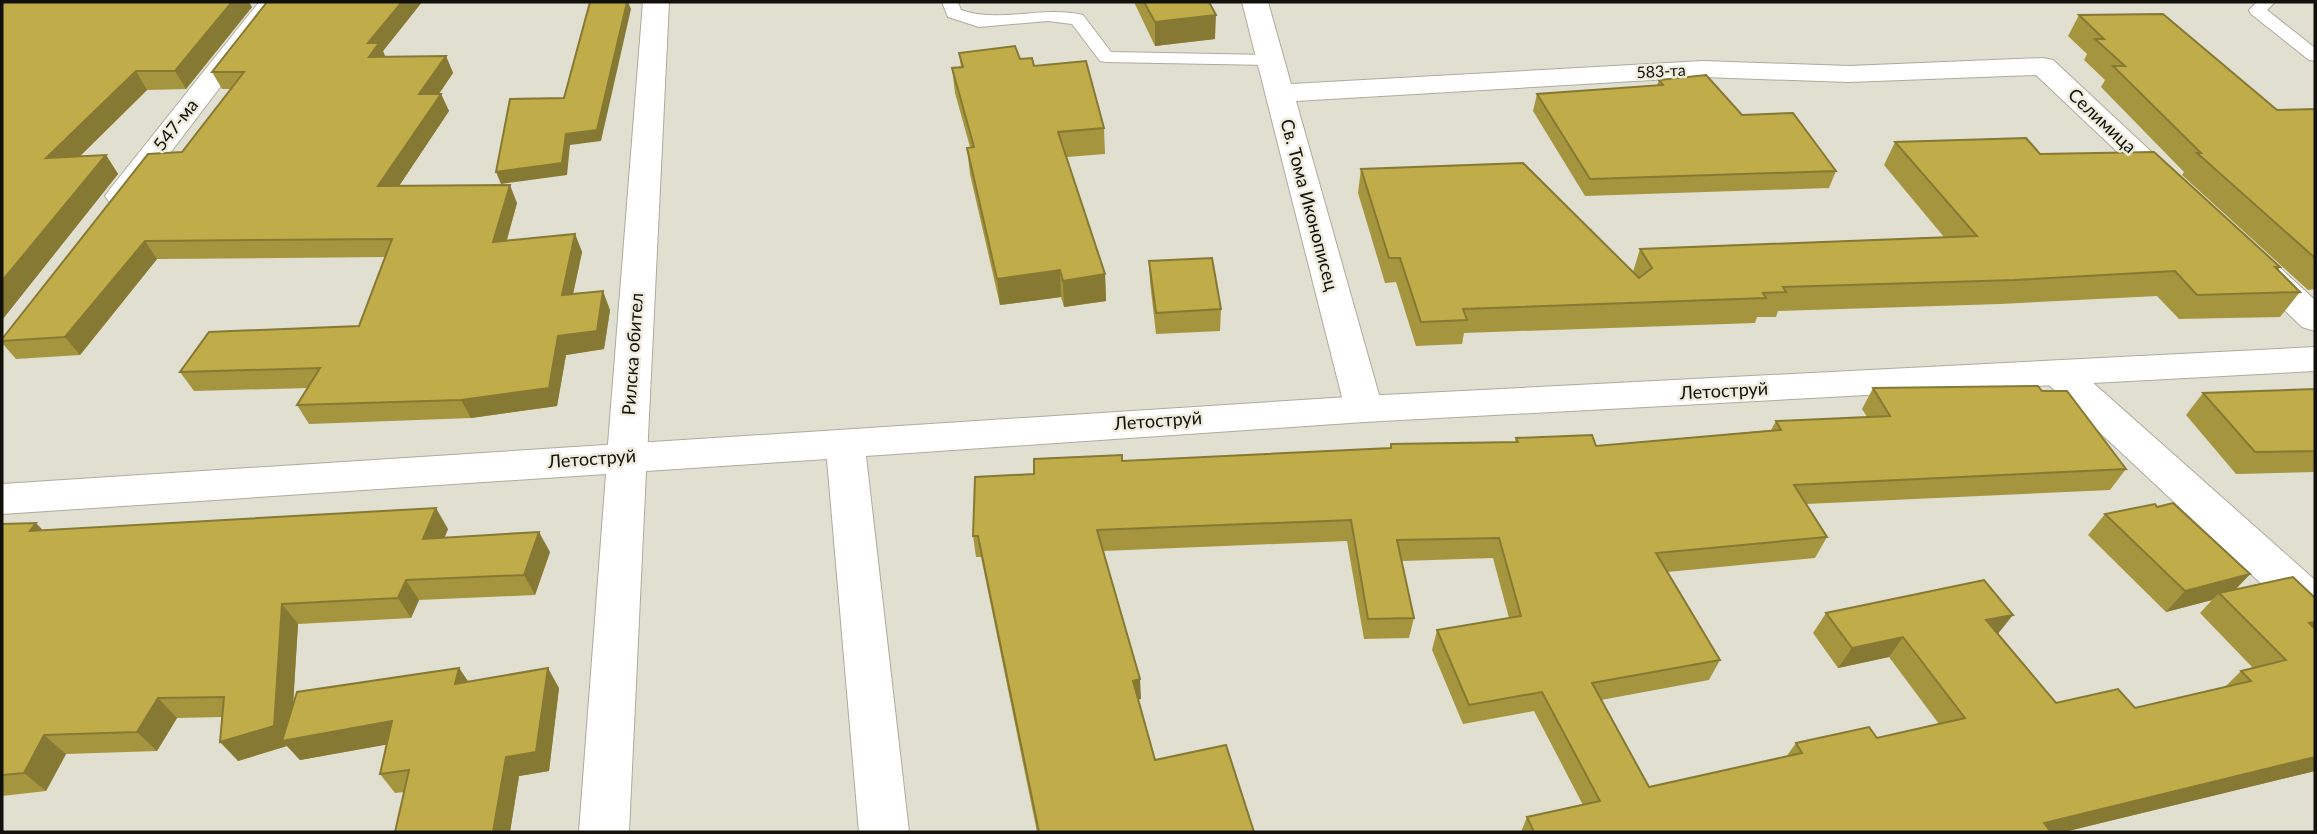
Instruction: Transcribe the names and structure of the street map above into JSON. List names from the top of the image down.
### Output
{
  "streets": {
    "street": [
      "583-та",
      "Селимица",
      "547-ма",
      "Св. Тома Иконописец",
      "Рилска обител",
      "Летоструй"
    ]
  },
  "crossings": [
    ["583-та", "Селимица"],
    ["583-та", "Св. Тома Иконописец"],
    ["Св. Тома Иконописец", "Летоструй"],
    ["Рилска обител", "Летоструй"]
  ]
}
